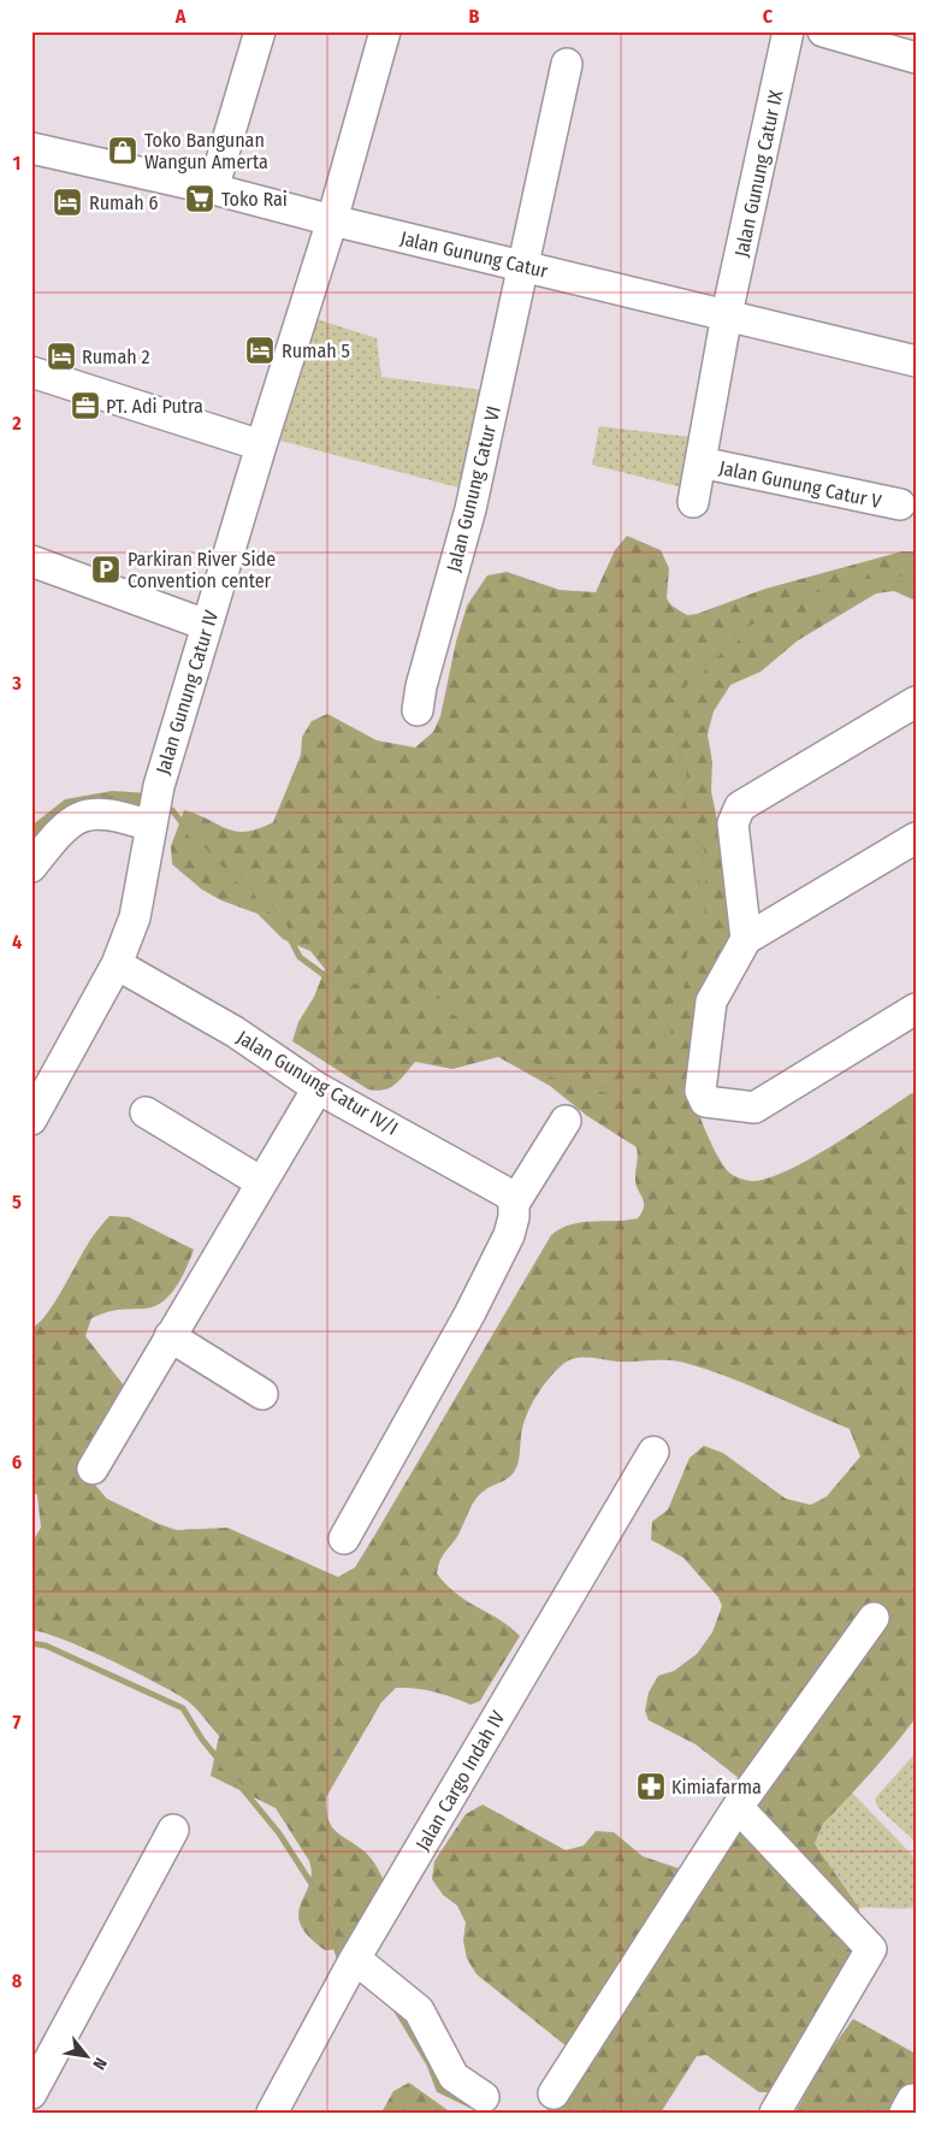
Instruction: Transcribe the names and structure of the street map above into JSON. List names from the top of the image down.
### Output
{
  "streets": {
    "street": [
      "Jalan Gunung Catur IX",
      "Jalan Gunung Catur",
      "Jalan Gunung Catur V",
      "Jalan Gunung Catur VI",
      "Jalan Gunung Catur IV",
      "Jalan Gunung Catur IV/I",
      "Jalan Cargo Indah IV"
    ]
  },
  "crossings": [
    ["Jalan Gunung Catur IX", "Jalan Gunung Catur"],
    ["Jalan Gunung Catur IX", "Jalan Gunung Catur V"],
    ["Jalan Gunung Catur", "Jalan Gunung Catur VI"],
    ["Jalan Gunung Catur", "Jalan Gunung Catur IV"],
    ["Jalan Gunung Catur IV", "Jalan Gunung Catur IV/I"]
  ],
  "places": {
    "shop": ["Toko Bangunan Wangun Amerta"],
    "supermarket": ["Toko Rai"],
    "hotel": ["Rumah 6", "Rumah 5", "Rumah 2"],
    "office": ["PT. Adi Putra"],
    "parking": ["Parkiran River Side Convention center"],
    "pharmacy": ["Kimiafarma"]
  },
  "north": "bottom right",
  "grid": {
    "columns": ["A", "B", "C"],
    "rows": [
      "1",
      "2",
      "3",
      "4",
      "5",
      "6",
      "7",
      "8"
    ]
  }
}
